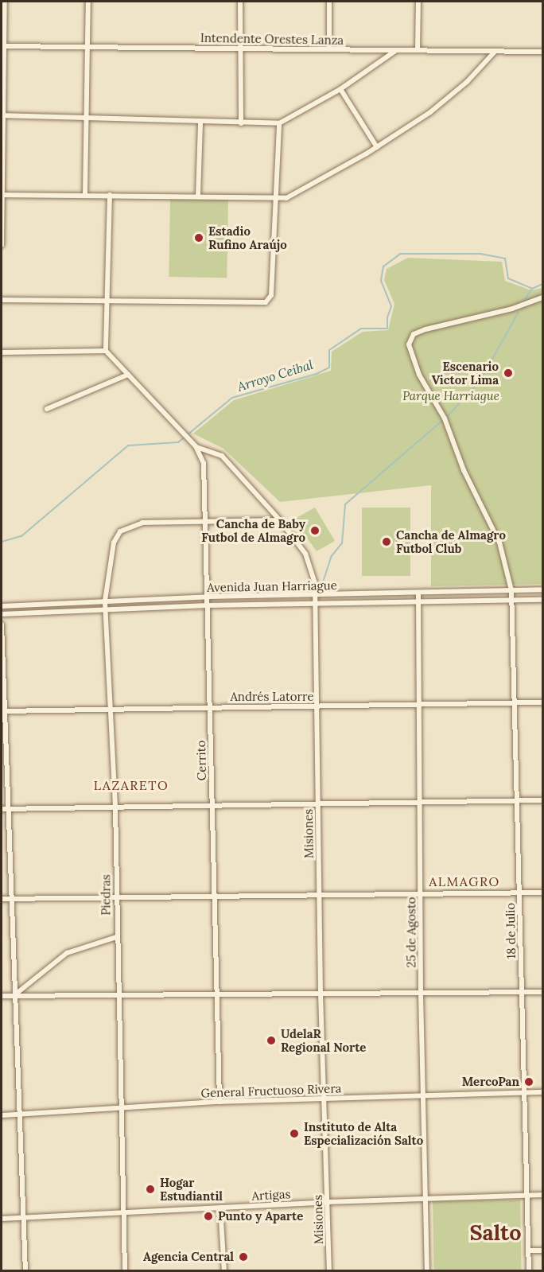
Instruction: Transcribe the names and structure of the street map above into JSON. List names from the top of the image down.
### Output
{
  "streets": {
    "street": [
      "Intendente Orestes Lanza",
      "Avenida Juan Harriague",
      "Andrés Latorre",
      "Cerrito",
      "Misiones",
      "Piedras",
      "18 de Julio",
      "25 de Agosto",
      "General Fructuoso Rivera",
      "Artigas"
    ]
  },
  "crossings": [
    ["Avenida Juan Harriague", "Cerrito"],
    ["Avenida Juan Harriague", "Misiones"],
    ["Avenida Juan Harriague", "Piedras"],
    ["Avenida Juan Harriague", "18 de Julio"],
    ["Avenida Juan Harriague", "25 de Agosto"],
    ["Andrés Latorre", "Cerrito"],
    ["Andrés Latorre", "Misiones"],
    ["Andrés Latorre", "Piedras"],
    ["Andrés Latorre", "18 de Julio"],
    ["Andrés Latorre", "25 de Agosto"],
    ["Cerrito", "Misiones"],
    ["Cerrito", "Piedras"],
    ["Cerrito", "General Fructuoso Rivera"],
    ["Misiones", "General Fructuoso Rivera"],
    ["Misiones", "Artigas"],
    ["Piedras", "General Fructuoso Rivera"],
    ["Piedras", "Artigas"],
    ["18 de Julio", "General Fructuoso Rivera"],
    ["18 de Julio", "Artigas"],
    ["25 de Agosto", "General Fructuoso Rivera"],
    ["25 de Agosto", "Artigas"]
  ],
  "districts": ["LAZARETO", "ALMAGRO", "Salto"],
  "water": ["Arroyo Ceibal"],
  "parks": ["Parque Harriague"],
  "places": [
    "Estadio Rufino Araújo",
    "Escenario Victor Lima",
    "Cancha de Baby Futbol de Almagro",
    "Cancha de Almagro Futbol Club",
    "UdelaR Regional Norte",
    "MercoPan",
    "Instituto de Alta Especialización Salto",
    "Hogar Estudiantil",
    "Punto y Aparte",
    "Agencia Central"
  ]
}
